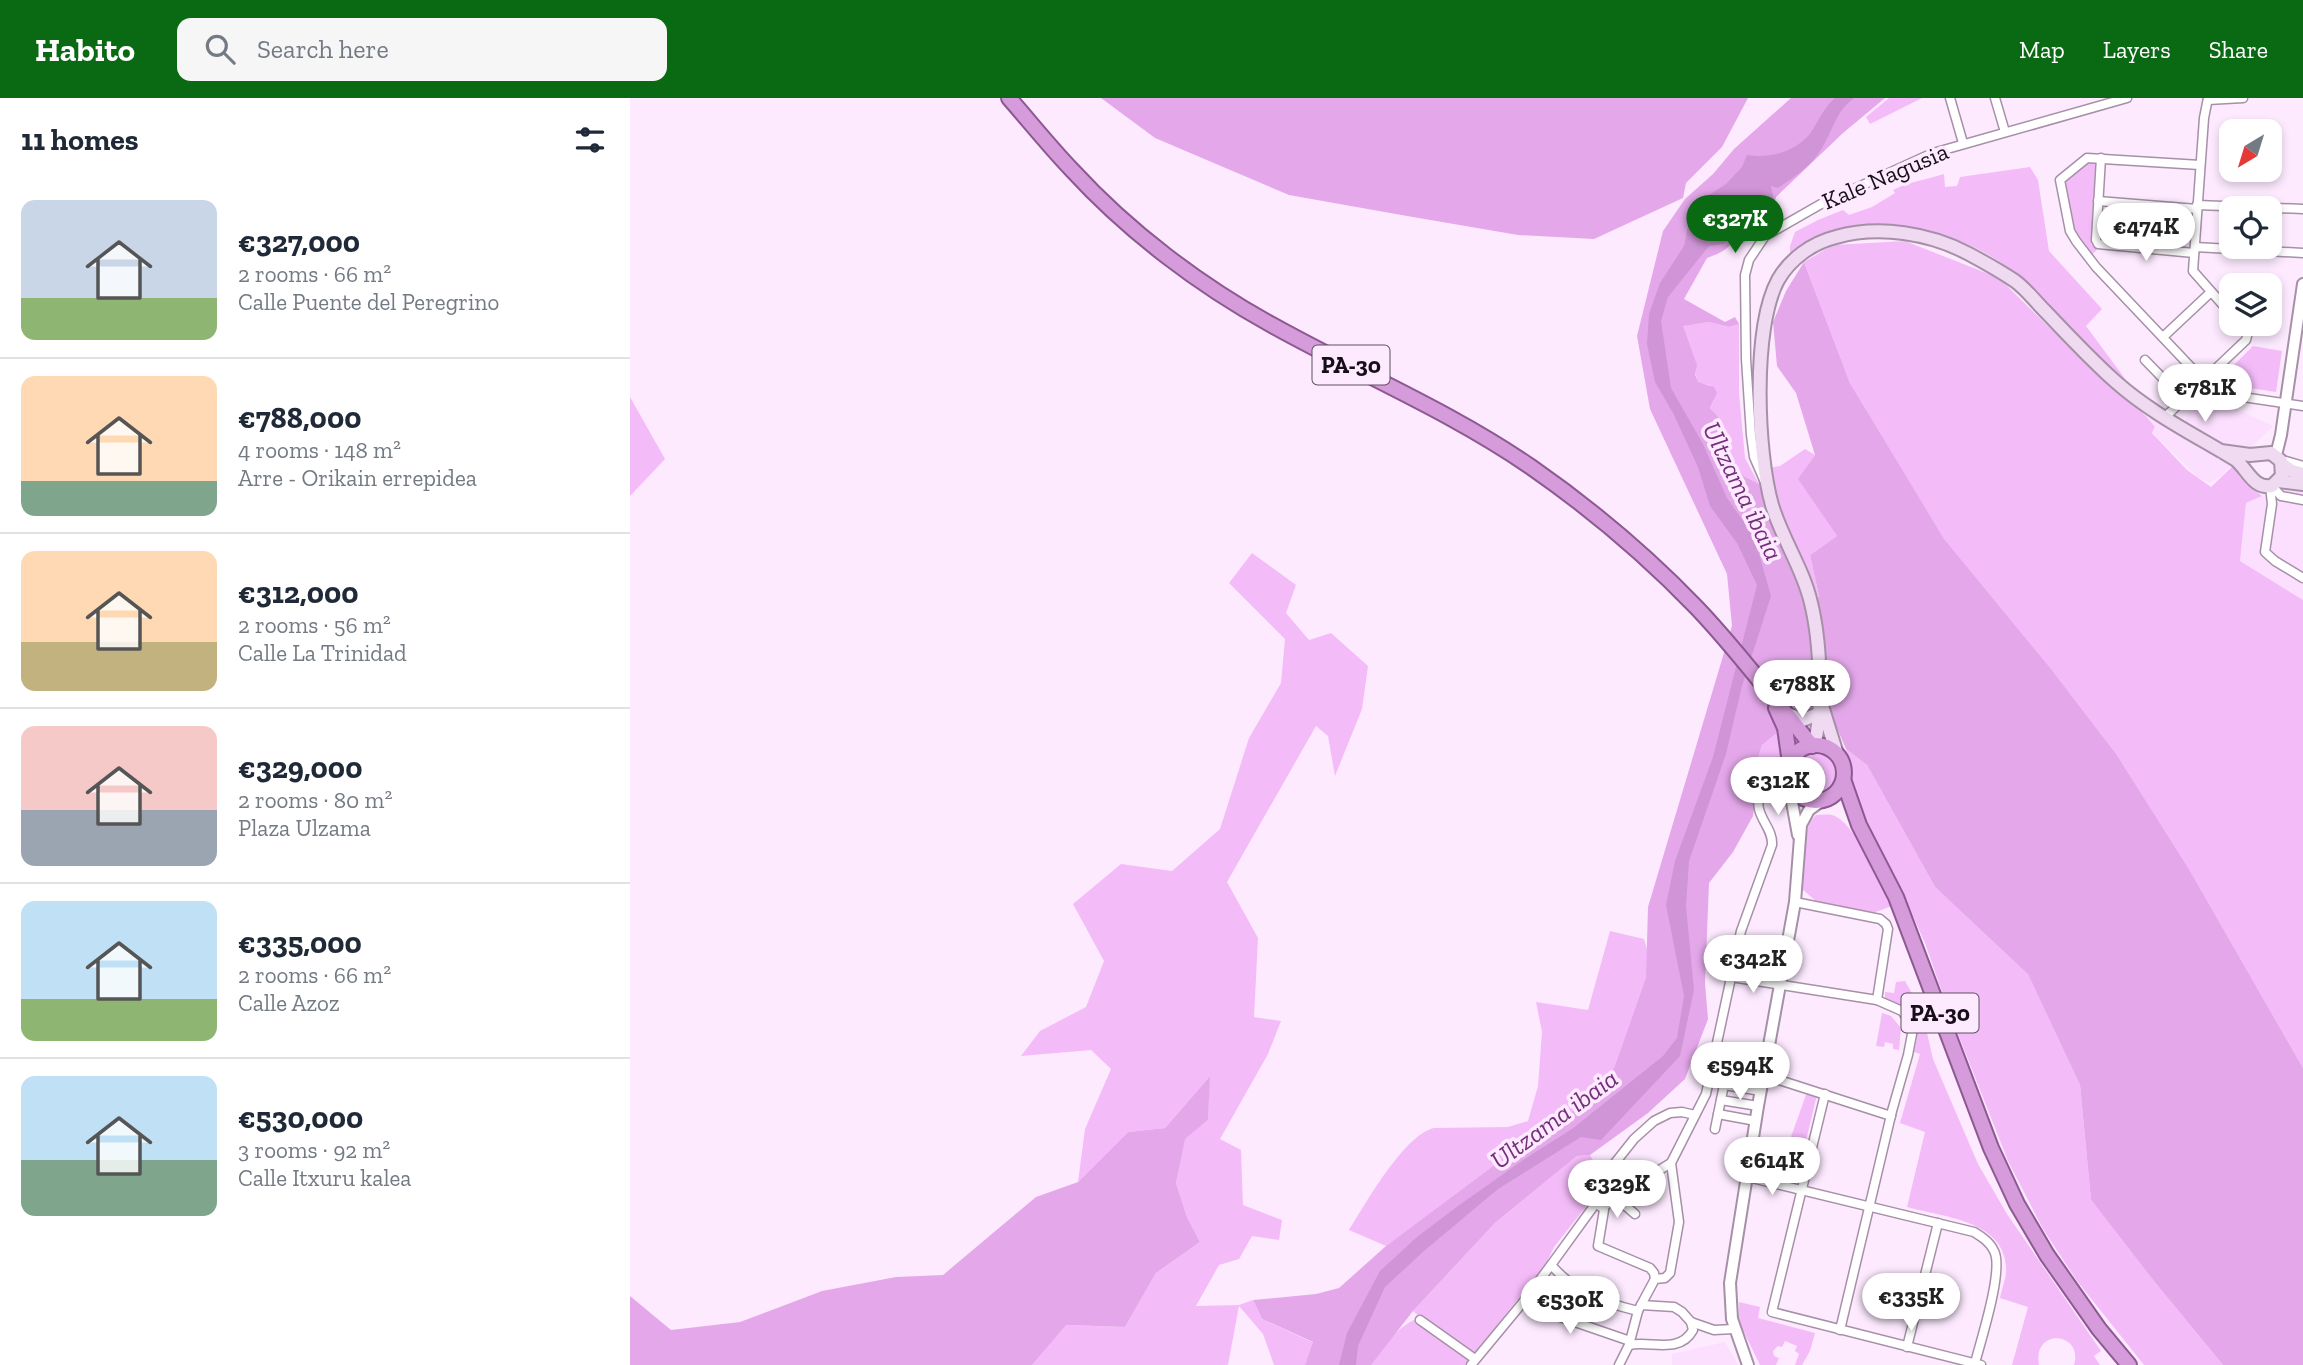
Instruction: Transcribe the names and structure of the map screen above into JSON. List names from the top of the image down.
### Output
{
  "streets": {
    "highway": ["PA-30"],
    "street": ["Kale Nagusia"]
  },
  "water": ["Ultzama ibaia"],
  "north": "bottom left",
  "page": {
    "header": "Habito",
    "search": "Search here",
    "nav": ["Map", "Layers", "Share"],
    "heading": "11 homes",
    "list": [
      {
        "name": "€327,000",
        "note": "2 rooms · 66 m² · Calle Puente del Peregrino"
      },
      {
        "name": "€788,000",
        "note": "4 rooms · 148 m² · Arre - Orikain errepidea"
      },
      {
        "name": "€312,000",
        "note": "2 rooms · 56 m² · Calle La Trinidad"
      },
      {
        "name": "€329,000",
        "note": "2 rooms · 80 m² · Plaza Ulzama"
      },
      {
        "name": "€335,000",
        "note": "2 rooms · 66 m² · Calle Azoz"
      },
      {
        "name": "€530,000",
        "note": "3 rooms · 92 m² · Calle Itxuru kalea"
      }
    ],
    "price": [
      "€327K",
      "€474K",
      "€781K",
      "€788K",
      "€312K",
      "€342K",
      "€594K",
      "€614K",
      "€329K",
      "€335K",
      "€530K"
    ]
  }
}
